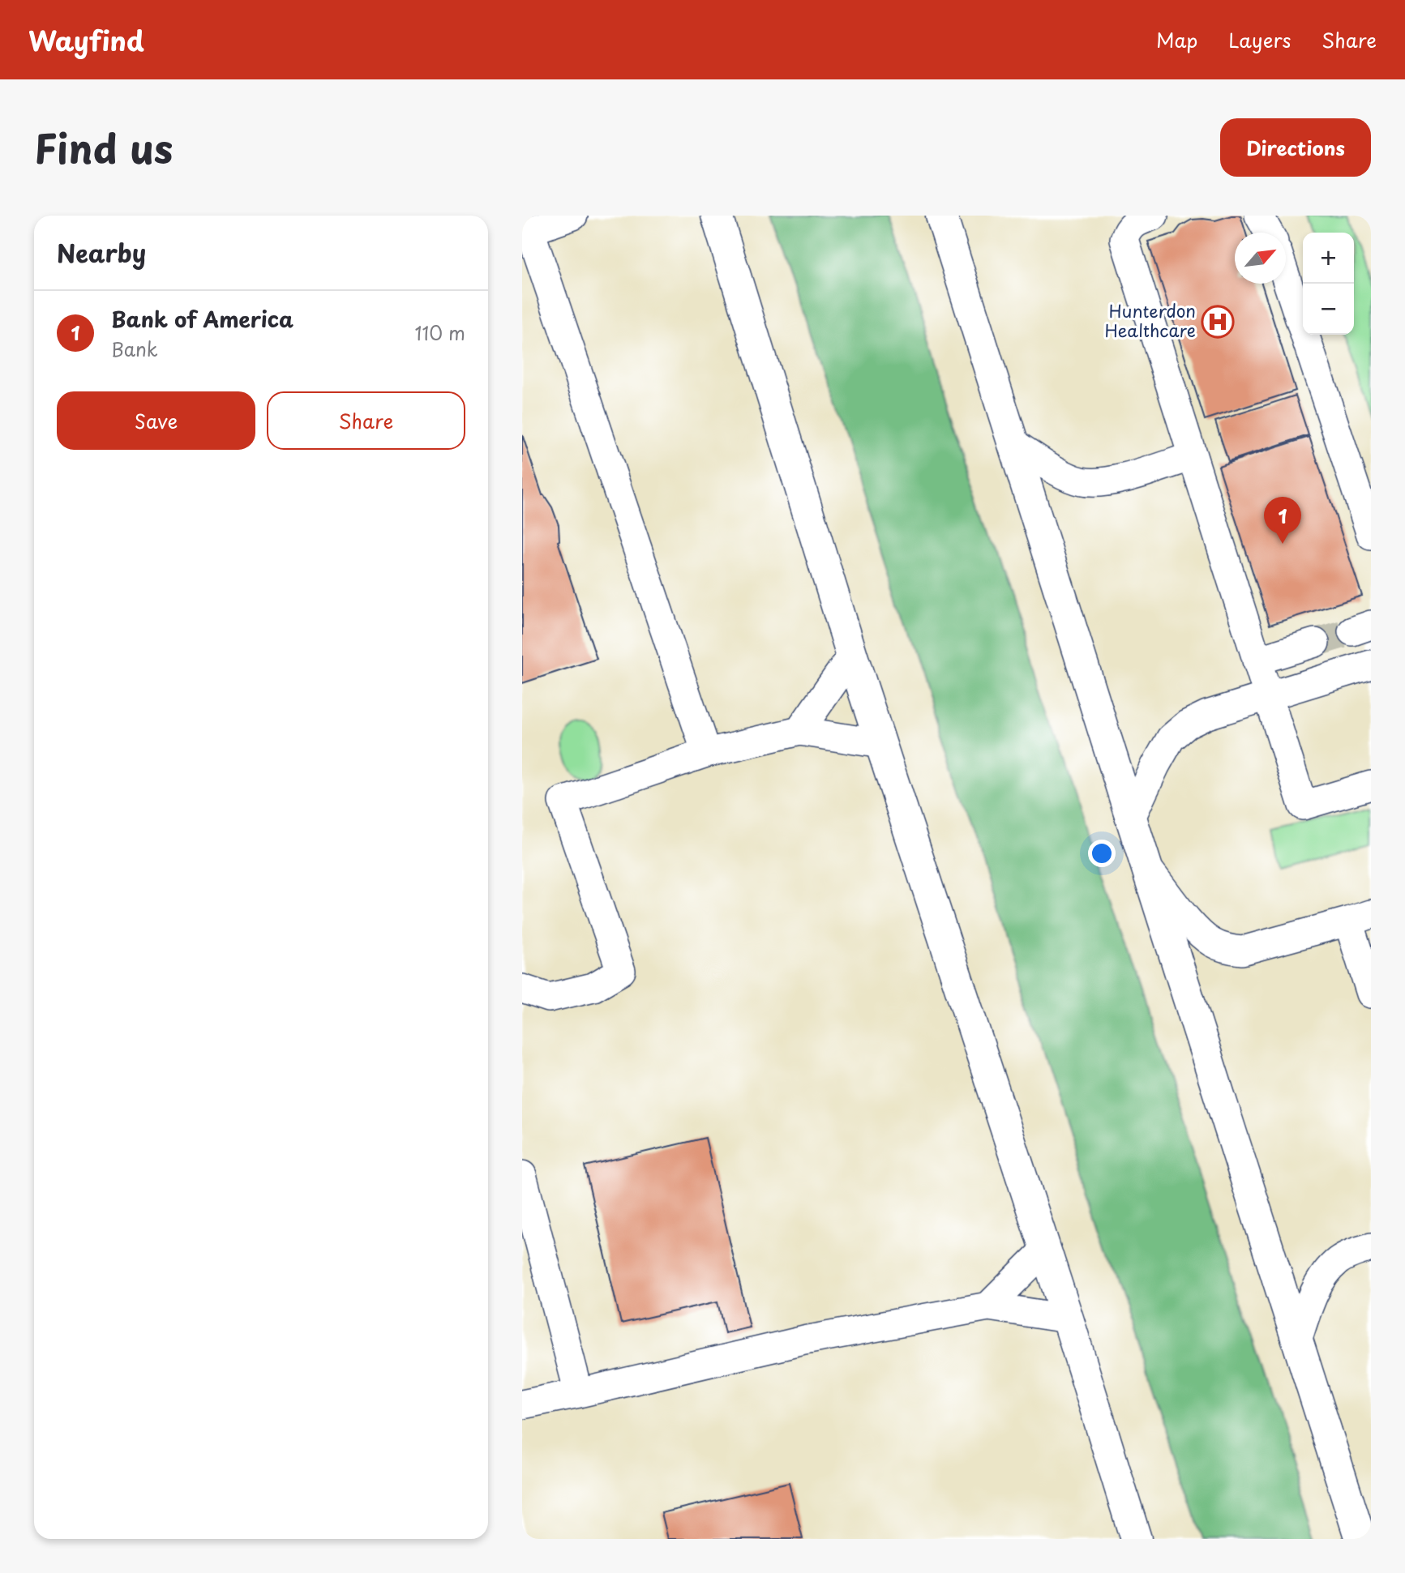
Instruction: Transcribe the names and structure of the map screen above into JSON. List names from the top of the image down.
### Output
{
  "places": {
    "hospital": ["Hunterdon Healthcare"]
  },
  "north": "top right",
  "page": {
    "header": "Wayfind",
    "nav": ["Map", "Layers", "Share"],
    "title": "Find us",
    "buttons": [
      "Directions",
      ["Save", "Share"]
    ],
    "heading": "Nearby",
    "map_buttons": ["+", "−"],
    "list": [
      {
        "mark": "1",
        "name": "Bank of America",
        "note": "Bank",
        "value": "110 m"
      }
    ],
    "pins": "1"
  }
}
